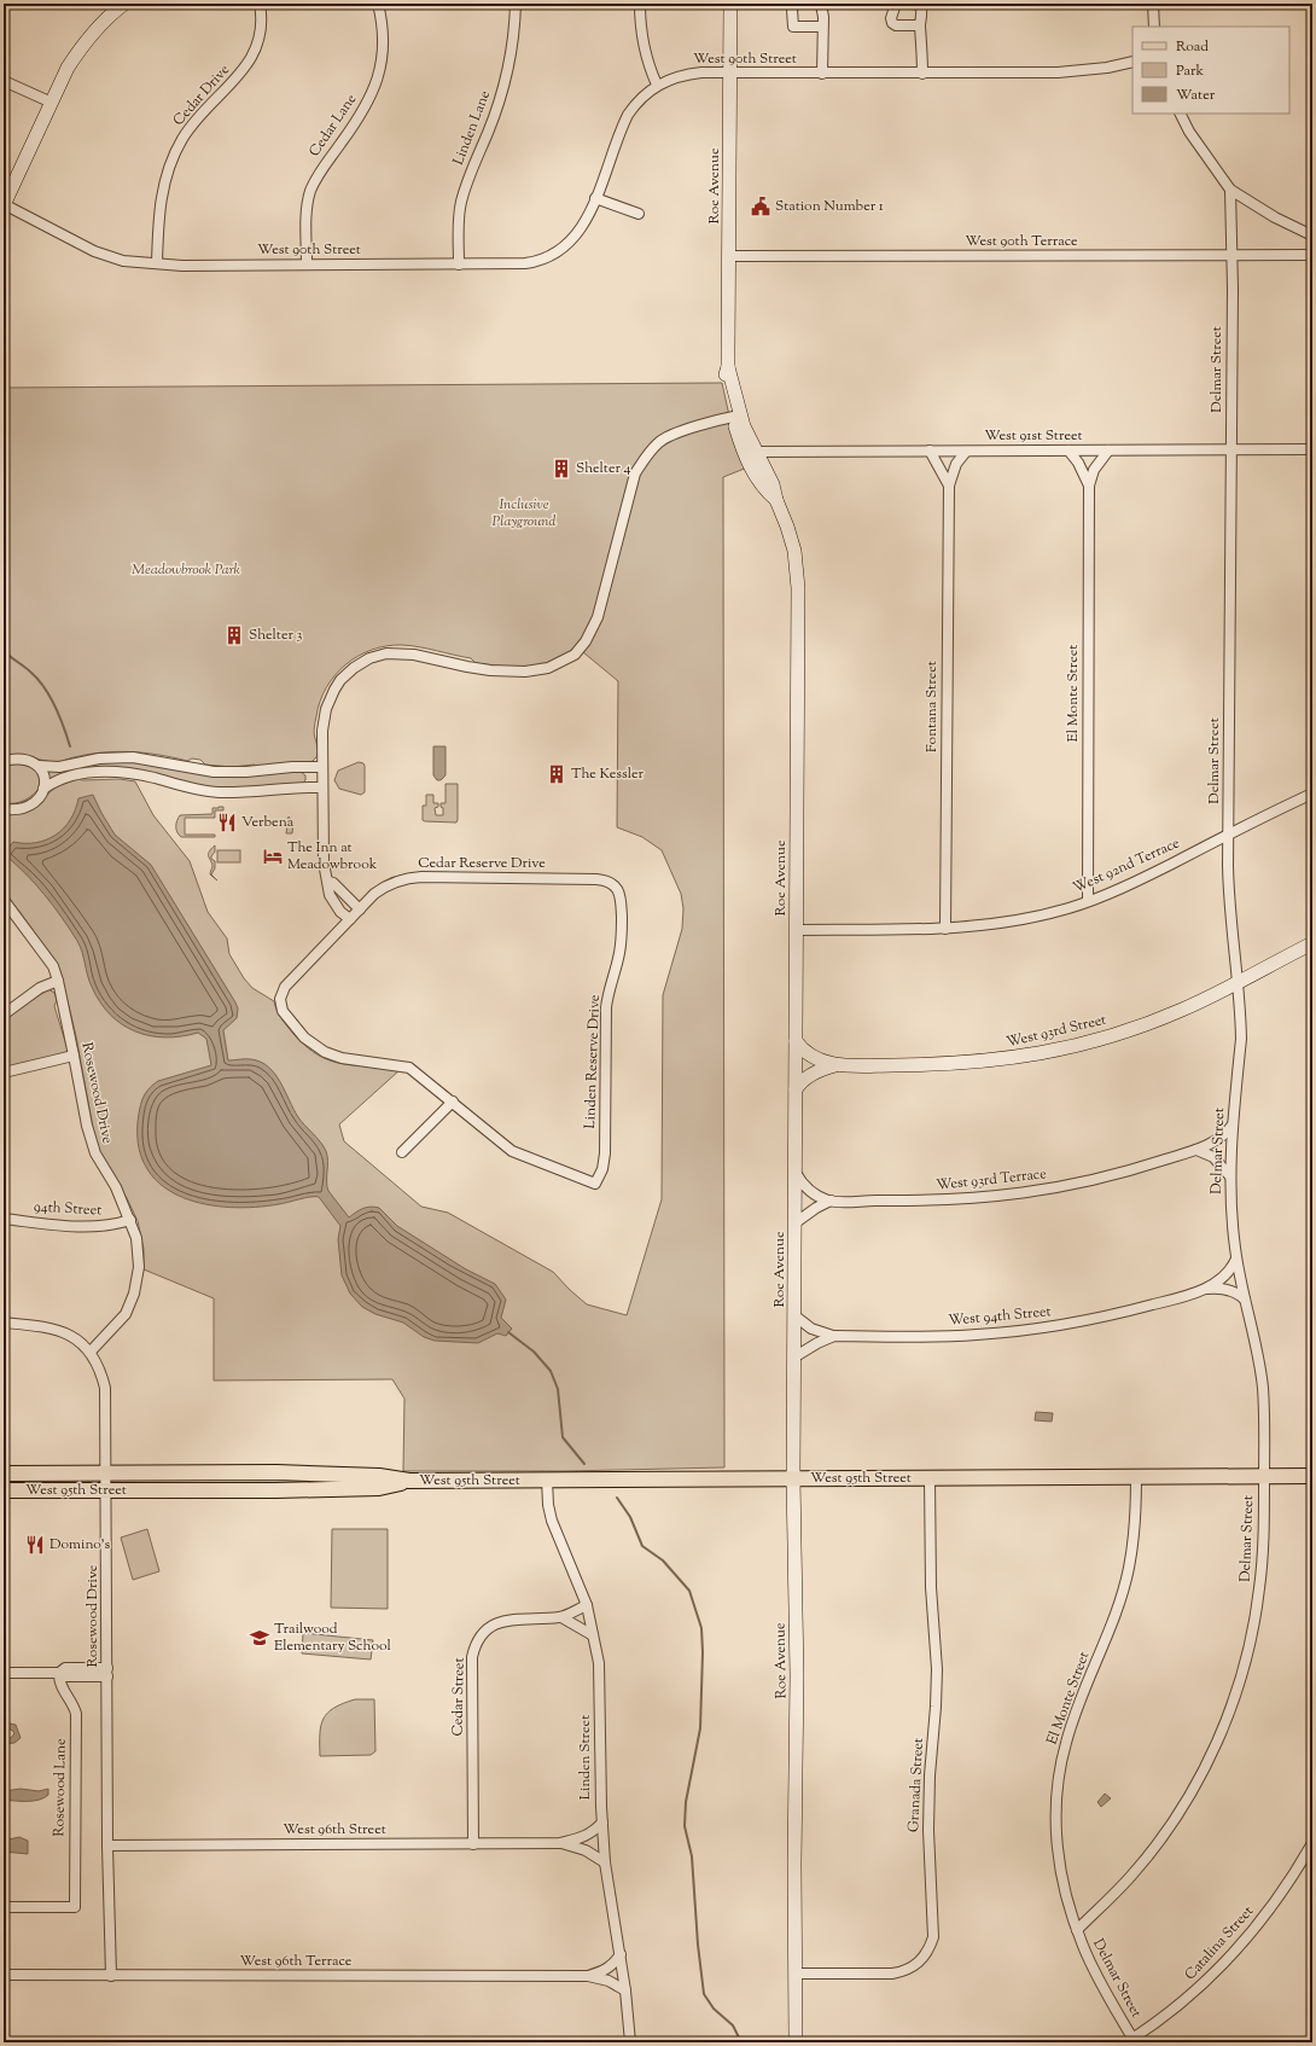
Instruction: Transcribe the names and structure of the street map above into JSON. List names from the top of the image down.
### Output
{
  "streets": {
    "main road": ["Roe Avenue", "West 93rd Street", "West 95th Street"],
    "street": [
      "West 90th Street",
      "Cedar Drive",
      "Cedar Lane",
      "Linden Lane",
      "West 90th Terrace",
      "Delmar Street",
      "West 91st Street",
      "El Monte Street",
      "Fontana Street",
      "Cedar Reserve Drive",
      "West 92nd Terrace",
      "Linden Reserve Drive",
      "Rosewood Drive",
      "West 93rd Terrace",
      "94th Street",
      "West 94th Street",
      "Cedar Street",
      "Linden Street",
      "Granada Street",
      "Rosewood Lane",
      "West 96th Street",
      "Catalina Street",
      "West 96th Terrace"
    ]
  },
  "crossings": [
    ["West 90th Street", "Cedar Drive"],
    ["West 90th Street", "Cedar Lane"],
    ["West 90th Street", "Linden Lane"],
    ["West 90th Street", "Roe Avenue"],
    ["Roe Avenue", "West 90th Terrace"],
    ["Roe Avenue", "West 91st Street"],
    ["Roe Avenue", "West 92nd Terrace"],
    ["Roe Avenue", "West 93rd Street"],
    ["Roe Avenue", "West 93rd Terrace"],
    ["Roe Avenue", "West 94th Street"],
    ["Roe Avenue", "West 95th Street"],
    ["Roe Avenue", "Granada Street"],
    ["West 90th Terrace", "Delmar Street"],
    ["Delmar Street", "West 91st Street"],
    ["Delmar Street", "El Monte Street"],
    ["Delmar Street", "West 92nd Terrace"],
    ["Delmar Street", "West 93rd Street"],
    ["Delmar Street", "West 93rd Terrace"],
    ["Delmar Street", "West 94th Street"],
    ["Delmar Street", "West 95th Street"],
    ["Delmar Street", "Catalina Street"],
    ["West 91st Street", "El Monte Street"],
    ["West 91st Street", "Fontana Street"],
    ["El Monte Street", "West 92nd Terrace"],
    ["El Monte Street", "West 95th Street"],
    ["Fontana Street", "West 92nd Terrace"],
    ["Cedar Reserve Drive", "Linden Reserve Drive"],
    ["Rosewood Drive", "94th Street"],
    ["Rosewood Drive", "West 95th Street"],
    ["Rosewood Drive", "West 96th Street"],
    ["Rosewood Drive", "West 96th Terrace"],
    ["West 95th Street", "Linden Street"],
    ["West 95th Street", "Granada Street"],
    ["Cedar Street", "Linden Street"],
    ["Cedar Street", "West 96th Street"],
    ["Linden Street", "West 96th Street"],
    ["Linden Street", "West 96th Terrace"]
  ],
  "parks": ["Inclusive Playground", "Meadowbrook Park"],
  "places": {
    "public building": ["Station Number 1"],
    "building": ["Shelter 4", "Shelter 3", "The Kessler"],
    "restaurant": ["Verbena", "Domino's"],
    "hotel": ["The Inn at Meadowbrook"],
    "school or university": ["Trailwood Elementary School"]
  },
  "legend": ["Road", "Park", "Water"]
}
